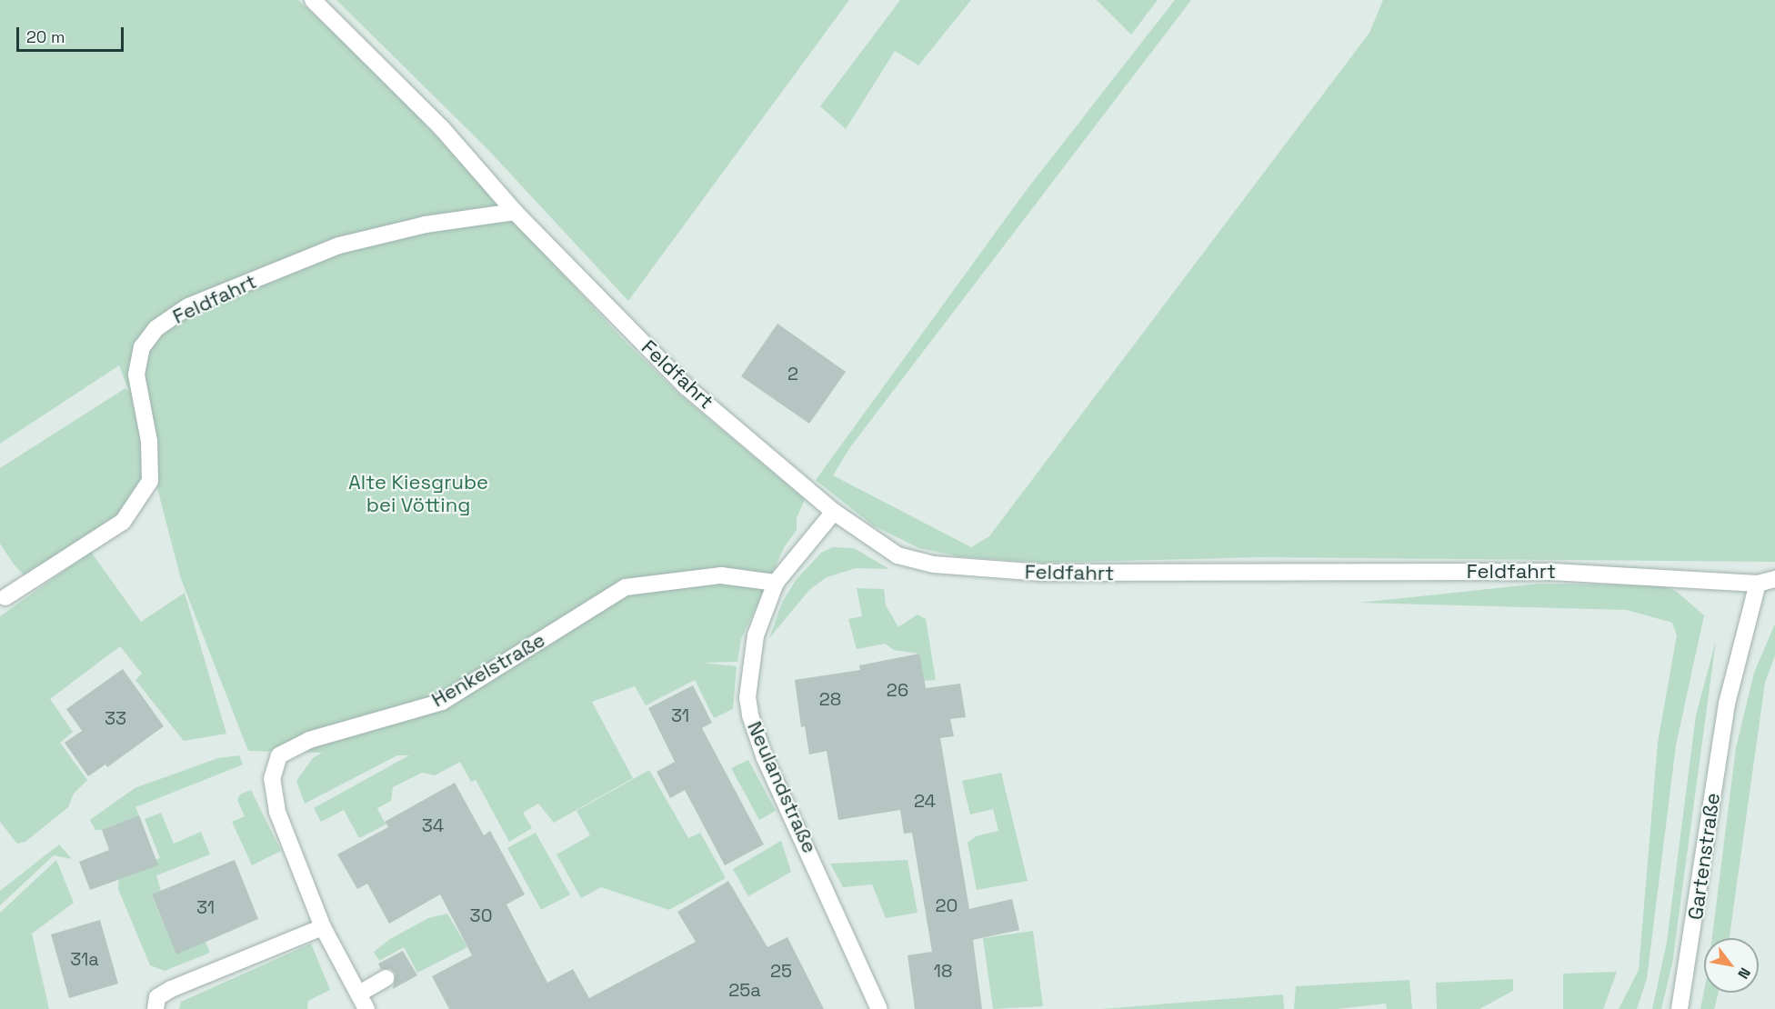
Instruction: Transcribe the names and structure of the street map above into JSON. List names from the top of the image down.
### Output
{
  "streets": {
    "street": [
      "Feldfahrt",
      "Henkelstraße",
      "Neulandstraße",
      "Gartenstraße"
    ]
  },
  "crossings": [
    ["Feldfahrt", "Neulandstraße"],
    ["Feldfahrt", "Gartenstraße"],
    ["Henkelstraße", "Neulandstraße"]
  ],
  "parks": ["Alte Kiesgrube bei Vötting"],
  "house_numbers": [
    "2",
    "26",
    "28",
    "31",
    "33",
    "24",
    "34",
    "20",
    "31",
    "30",
    "31a",
    "25",
    "18",
    "25a"
  ],
  "scale_bar": "20 m",
  "north": "bottom right"
}
